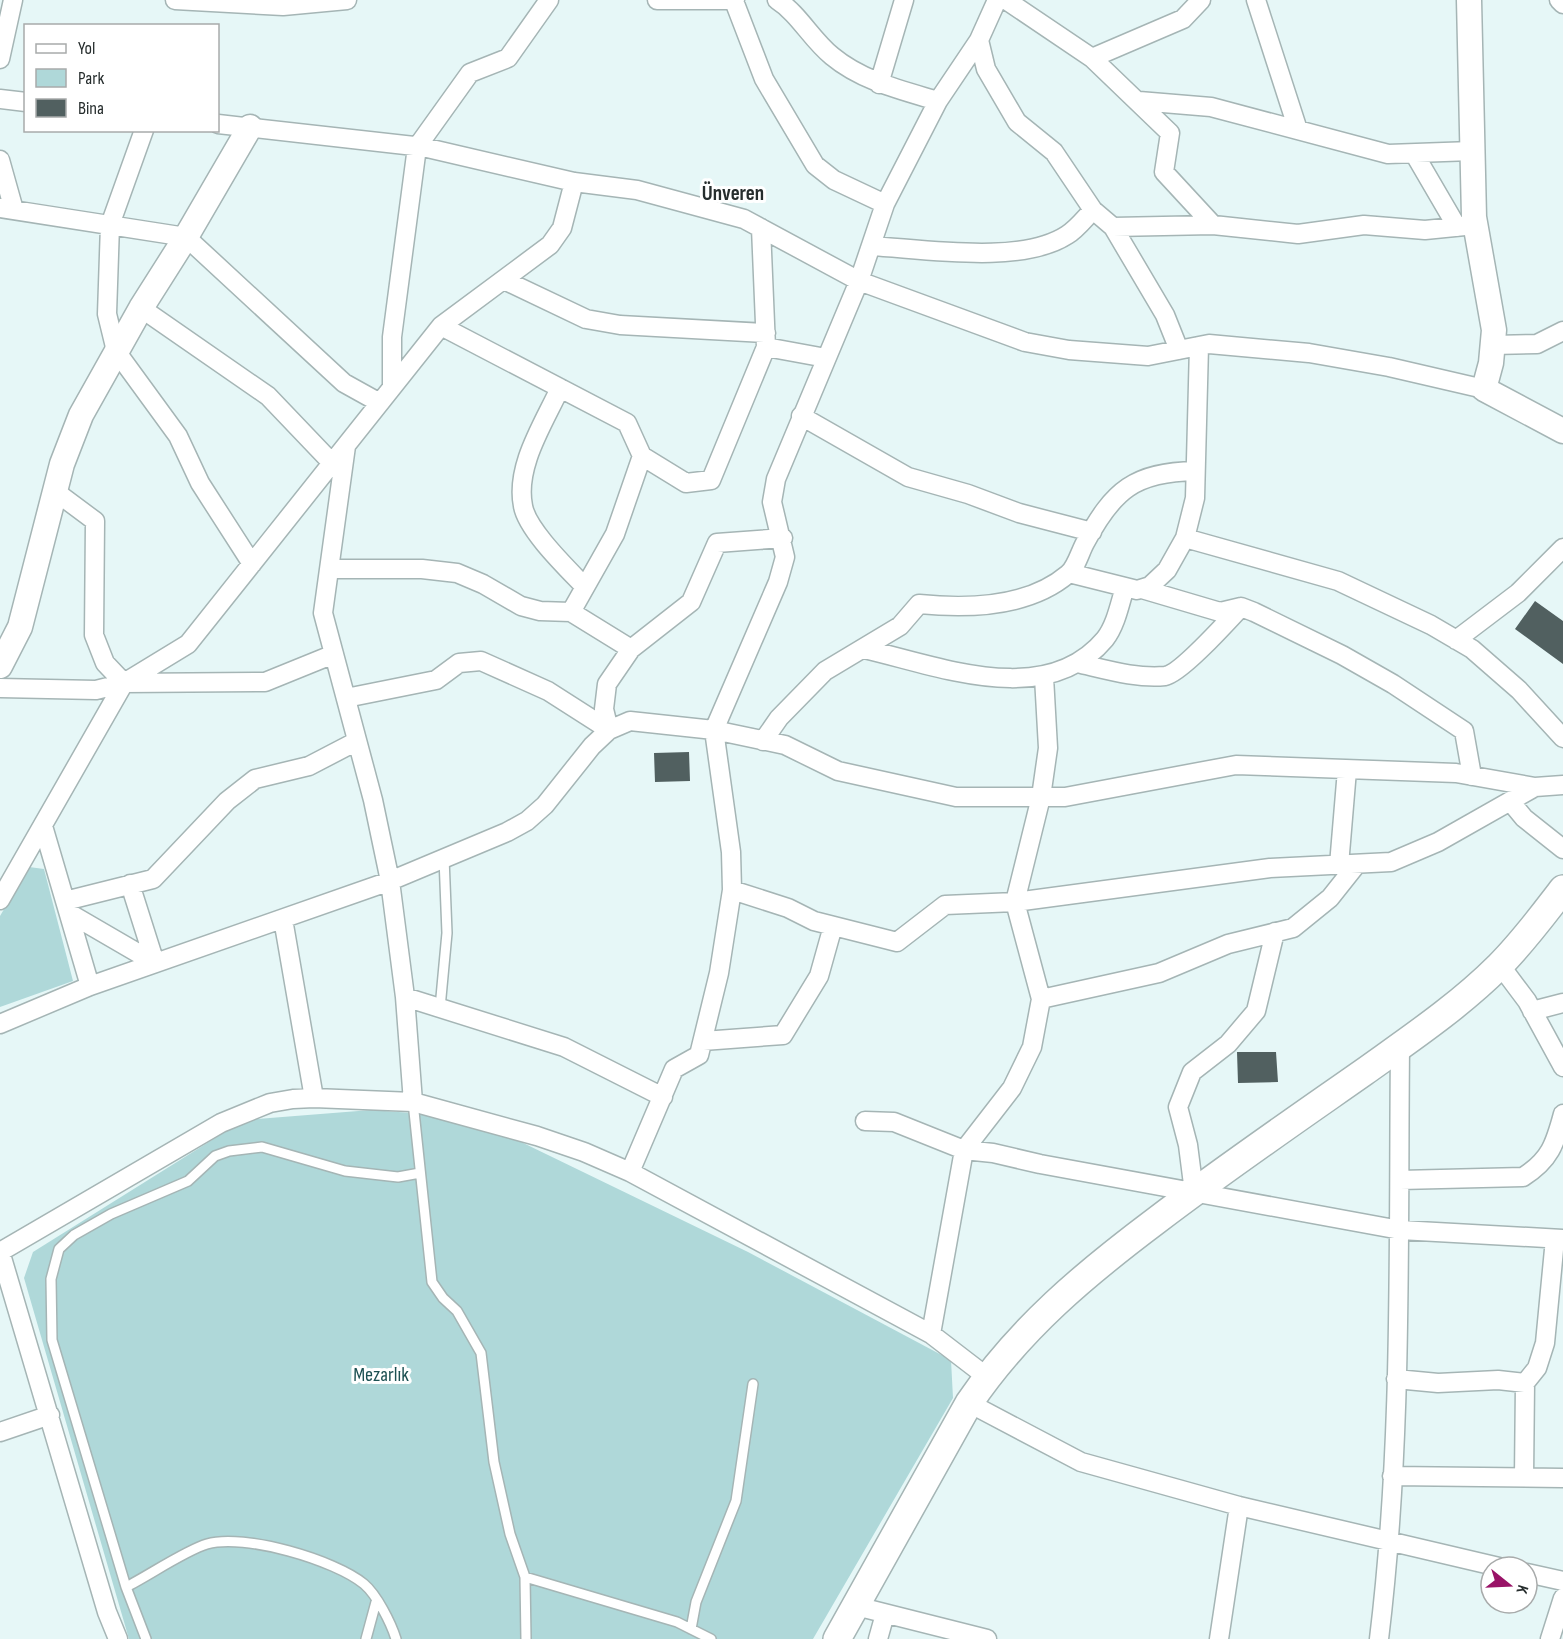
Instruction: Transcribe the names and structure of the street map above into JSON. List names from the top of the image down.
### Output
{
  "districts": ["Ünveren"],
  "parks": ["Mezarlık"],
  "legend": ["Yol", "Park", "Bina"],
  "north": "right"
}
